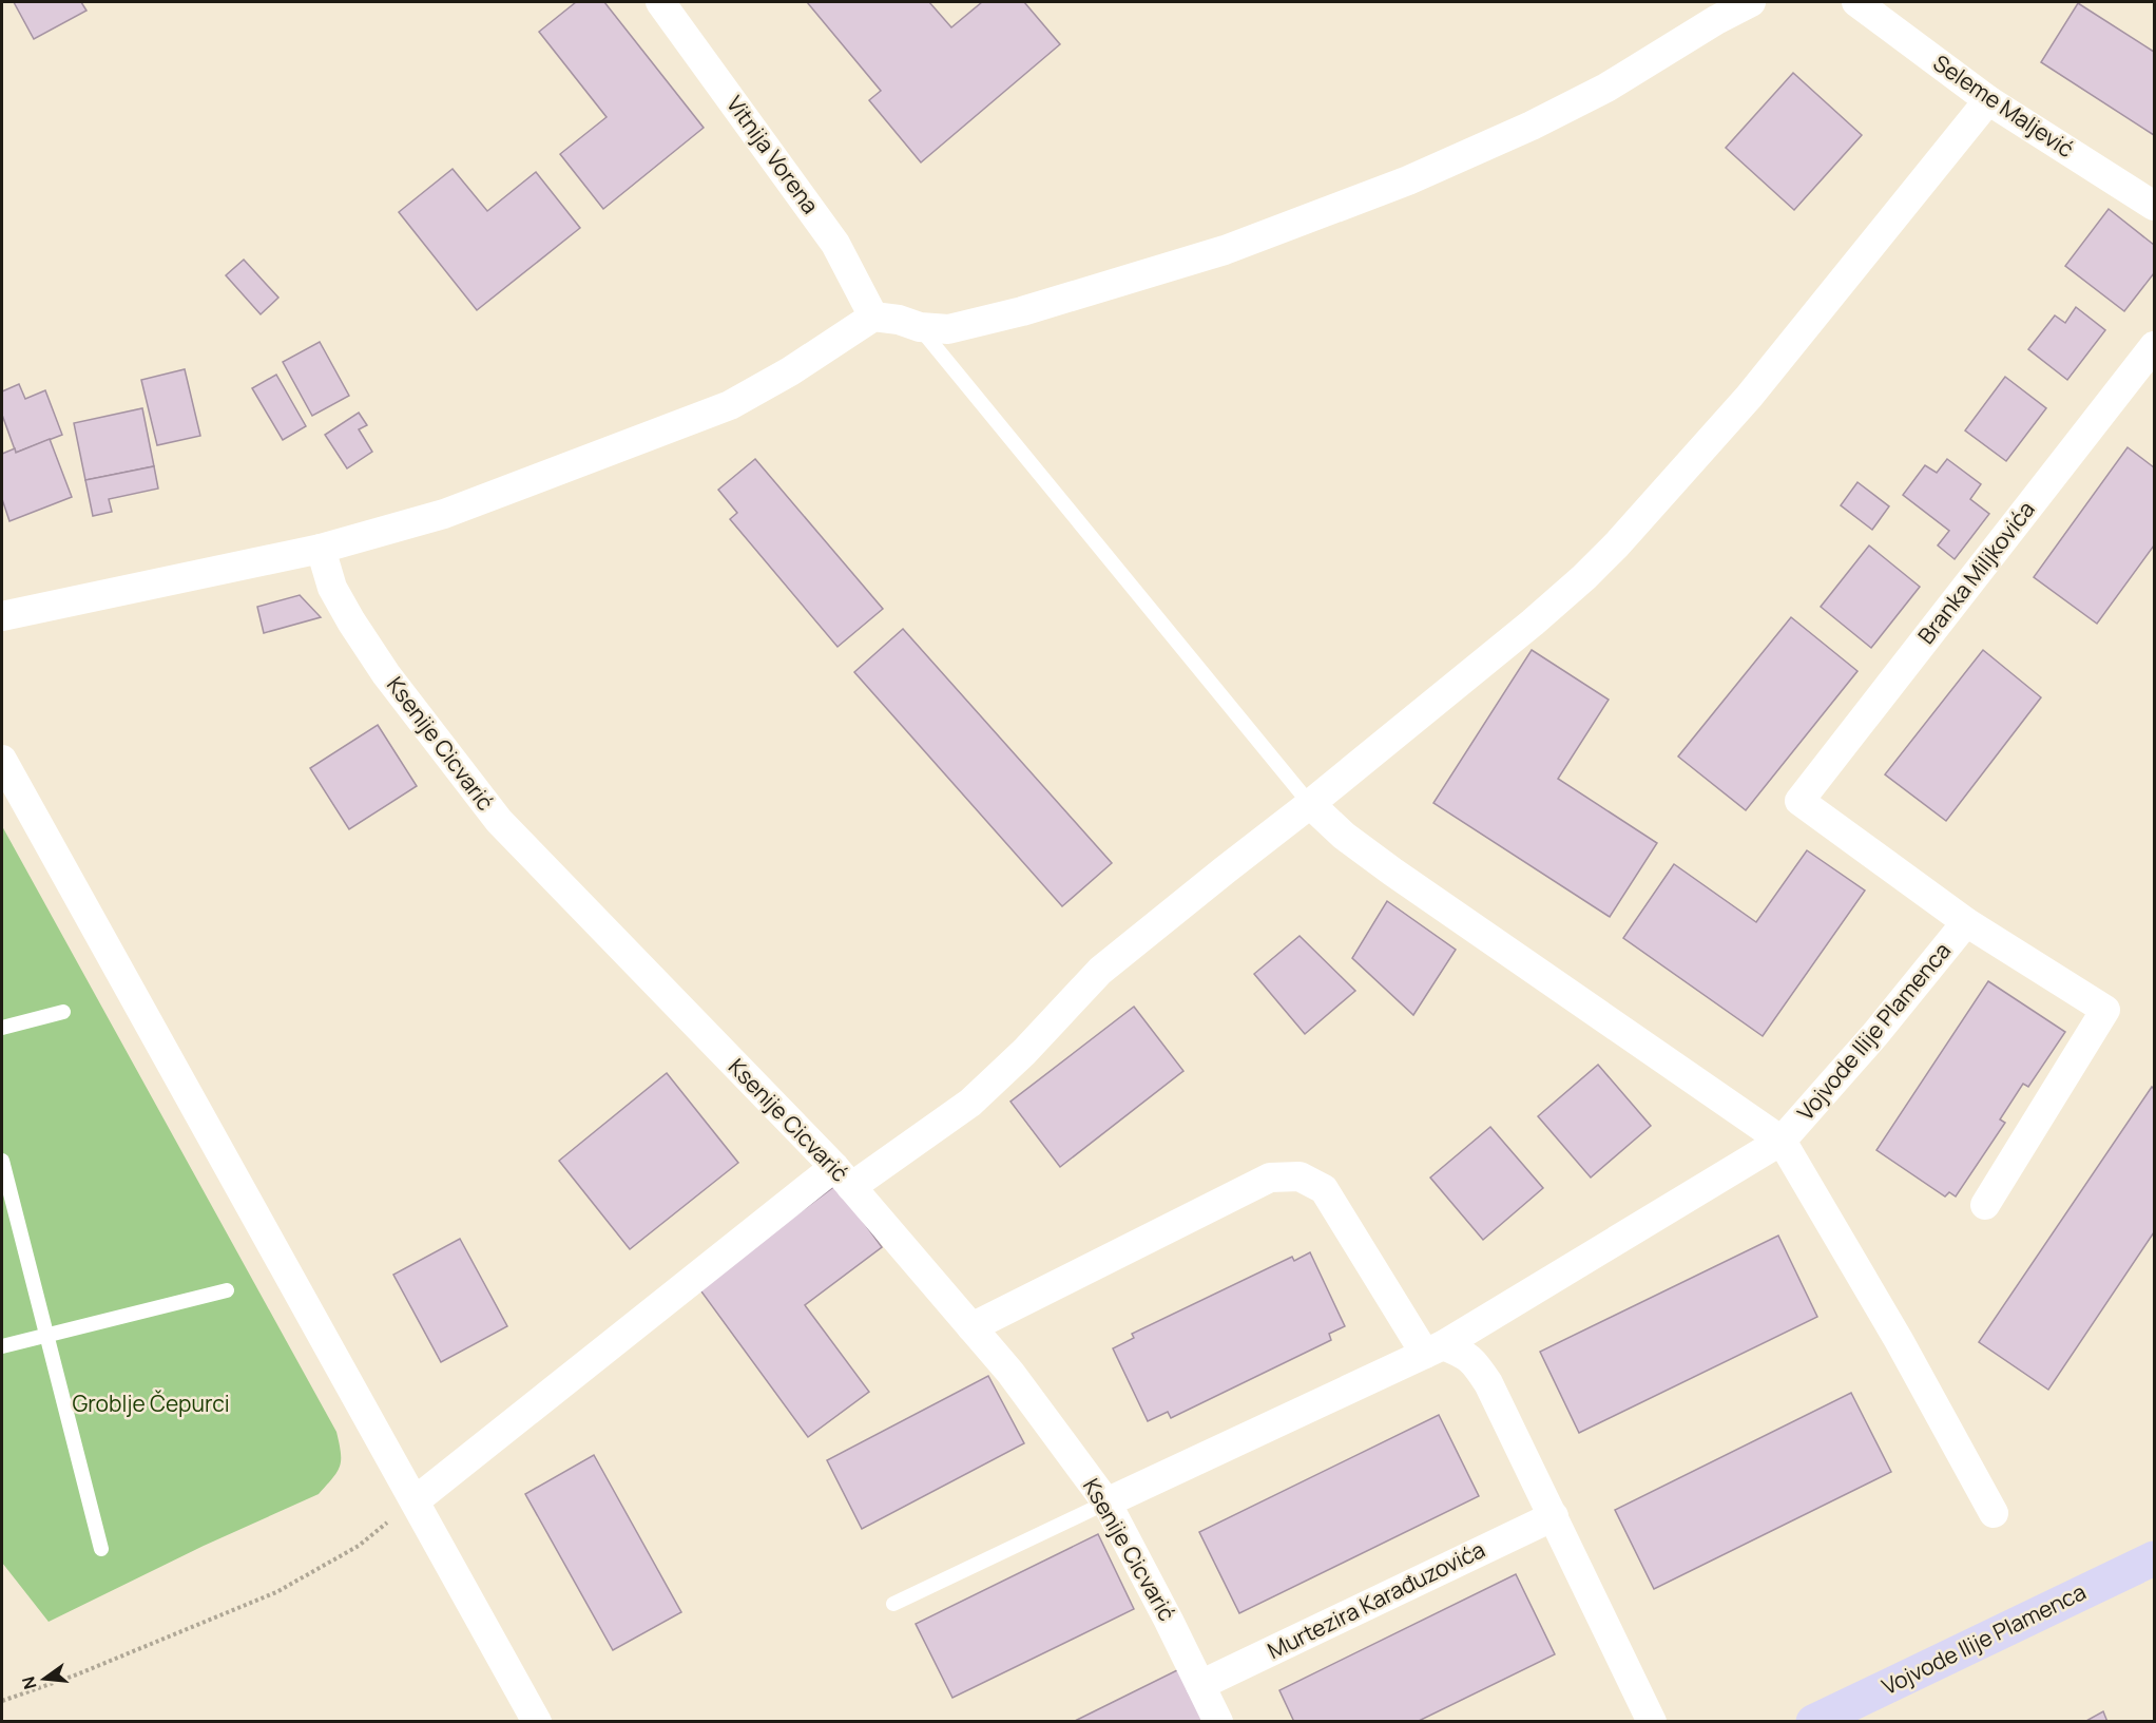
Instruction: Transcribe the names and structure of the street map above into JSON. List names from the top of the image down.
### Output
{
  "streets": {
    "street": [
      "Seleme Maljević",
      "Vitnija Vorena",
      "Branka Miljkovića",
      "Ksenije Cicvarić",
      "Vojvode Ilije Plamenca",
      "Murtezira Karađuzovića"
    ]
  },
  "crossings": [
    ["Branka Miljkovića", "Vojvode Ilije Plamenca"],
    ["Ksenije Cicvarić", "Vojvode Ilije Plamenca"],
    ["Ksenije Cicvarić", "Murtezira Karađuzovića"]
  ],
  "parks": ["Groblje Čepurci"],
  "north": "left"
}
